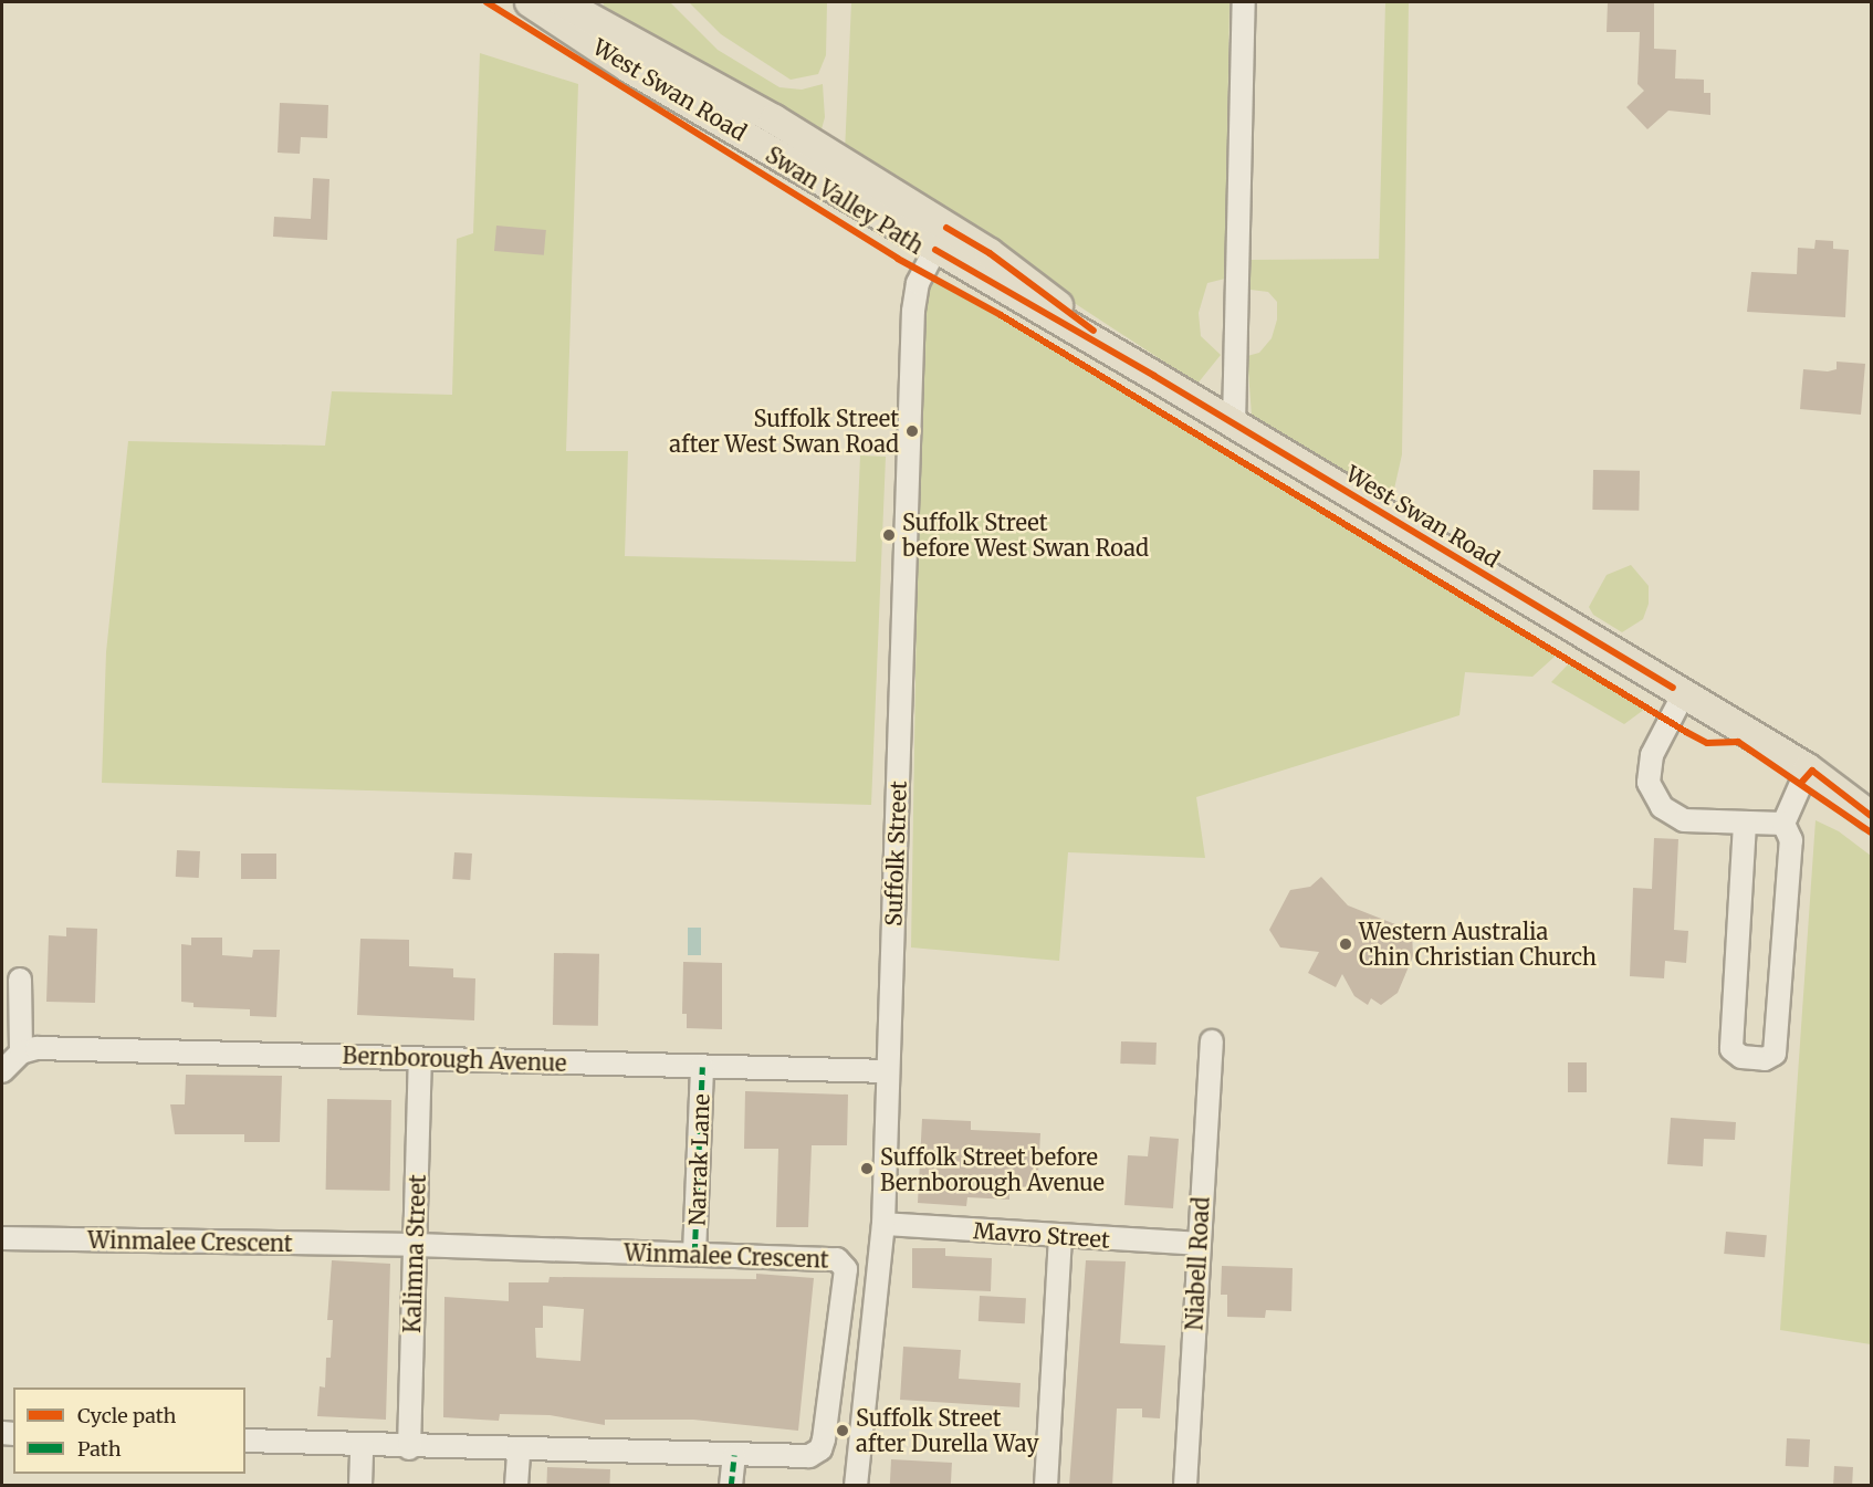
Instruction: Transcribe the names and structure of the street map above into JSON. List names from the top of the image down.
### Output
{
  "streets": {
    "main road": ["West Swan Road"],
    "street": [
      "Suffolk Street",
      "Bernborough Avenue",
      "Narrak Lane",
      "Mavro Street",
      "Winmalee Crescent",
      "Kalimna Street",
      "Niabell Road"
    ],
    "cycle path": ["Swan Valley Path"]
  },
  "crossings": [
    ["West Swan Road", "Suffolk Street"],
    ["Suffolk Street", "Bernborough Avenue"],
    ["Suffolk Street", "Mavro Street"],
    ["Bernborough Avenue", "Narrak Lane"],
    ["Bernborough Avenue", "Kalimna Street"],
    ["Narrak Lane", "Winmalee Crescent"],
    ["Mavro Street", "Niabell Road"],
    ["Winmalee Crescent", "Kalimna Street"]
  ],
  "places": [
    "Suffolk Street after West Swan Road",
    "Suffolk Street before West Swan Road",
    "Western Australia Chin Christian Church",
    "Suffolk Street before Bernborough Avenue",
    "Suffolk Street after Durella Way"
  ],
  "legend": ["Cycle path", "Path"]
}
